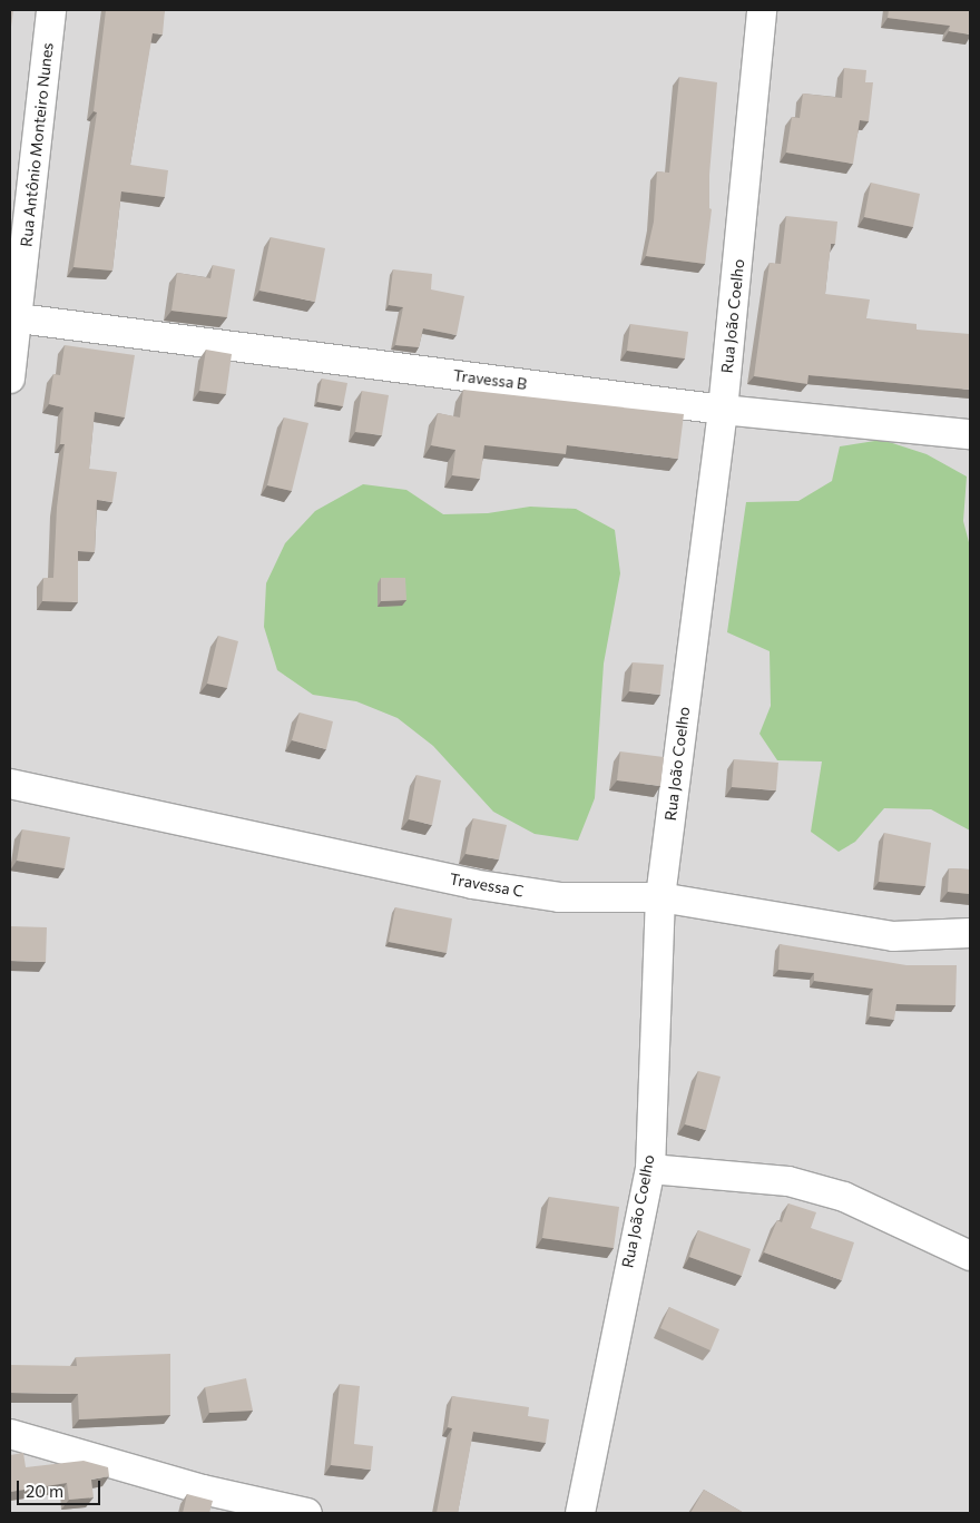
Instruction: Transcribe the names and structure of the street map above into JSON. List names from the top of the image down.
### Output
{
  "streets": {
    "street": [
      "Rua Antônio Monteiro Nunes",
      "Rua João Coelho",
      "Travessa B",
      "Travessa C"
    ]
  },
  "crossings": [
    ["Rua Antônio Monteiro Nunes", "Travessa B"],
    ["Rua João Coelho", "Travessa B"],
    ["Rua João Coelho", "Travessa C"]
  ],
  "scale_bar": "20 m"
}
